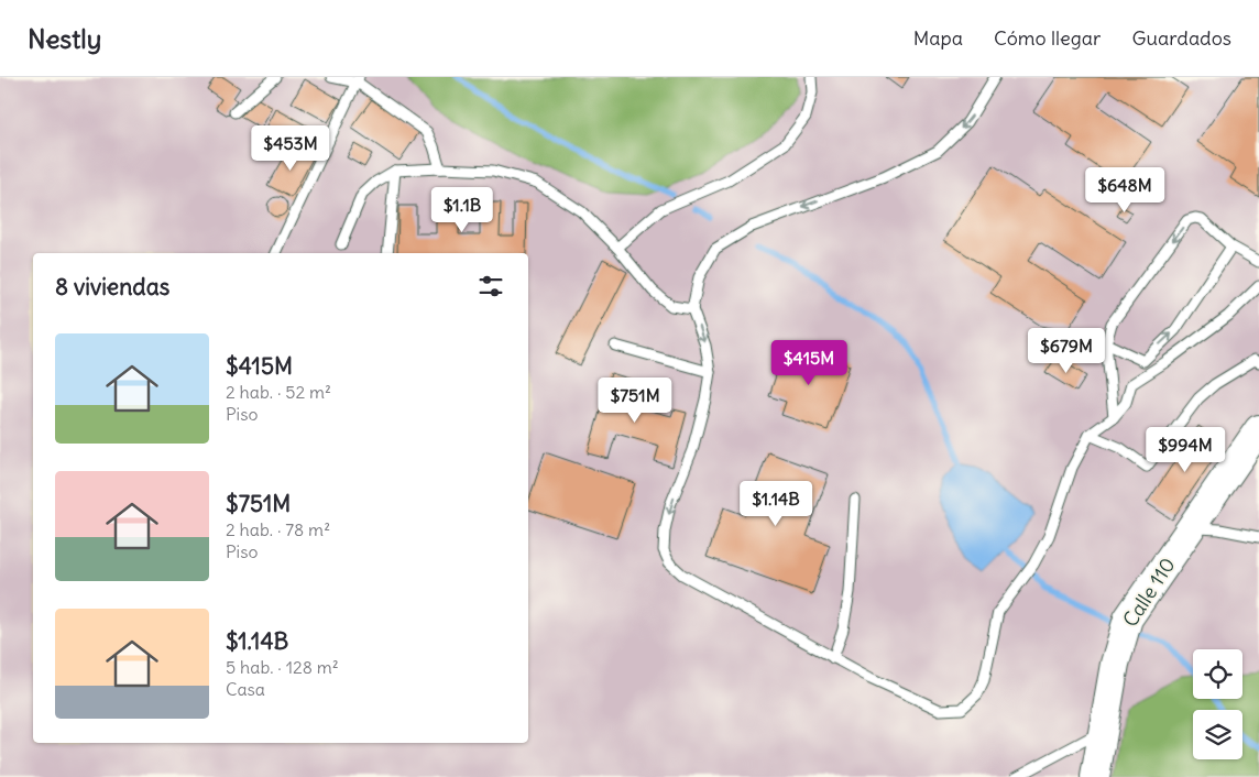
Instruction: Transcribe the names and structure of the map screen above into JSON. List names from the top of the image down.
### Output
{
  "streets": {
    "main road": ["Calle 110"]
  },
  "page": {
    "header": "Nestly",
    "nav": ["Mapa", "Cómo llegar", "Guardados"],
    "price": [
      "$453M",
      "$648M",
      "$1.1B",
      "$679M",
      "$415M",
      "$751M",
      "$994M",
      "$1.14B"
    ],
    "heading": "8 viviendas",
    "list": [
      {
        "name": "$415M",
        "note": "2 hab. · 52 m² · Piso"
      },
      {
        "name": "$751M",
        "note": "2 hab. · 78 m² · Piso"
      },
      {
        "name": "$1.14B",
        "note": "5 hab. · 128 m² · Casa"
      }
    ]
  }
}
